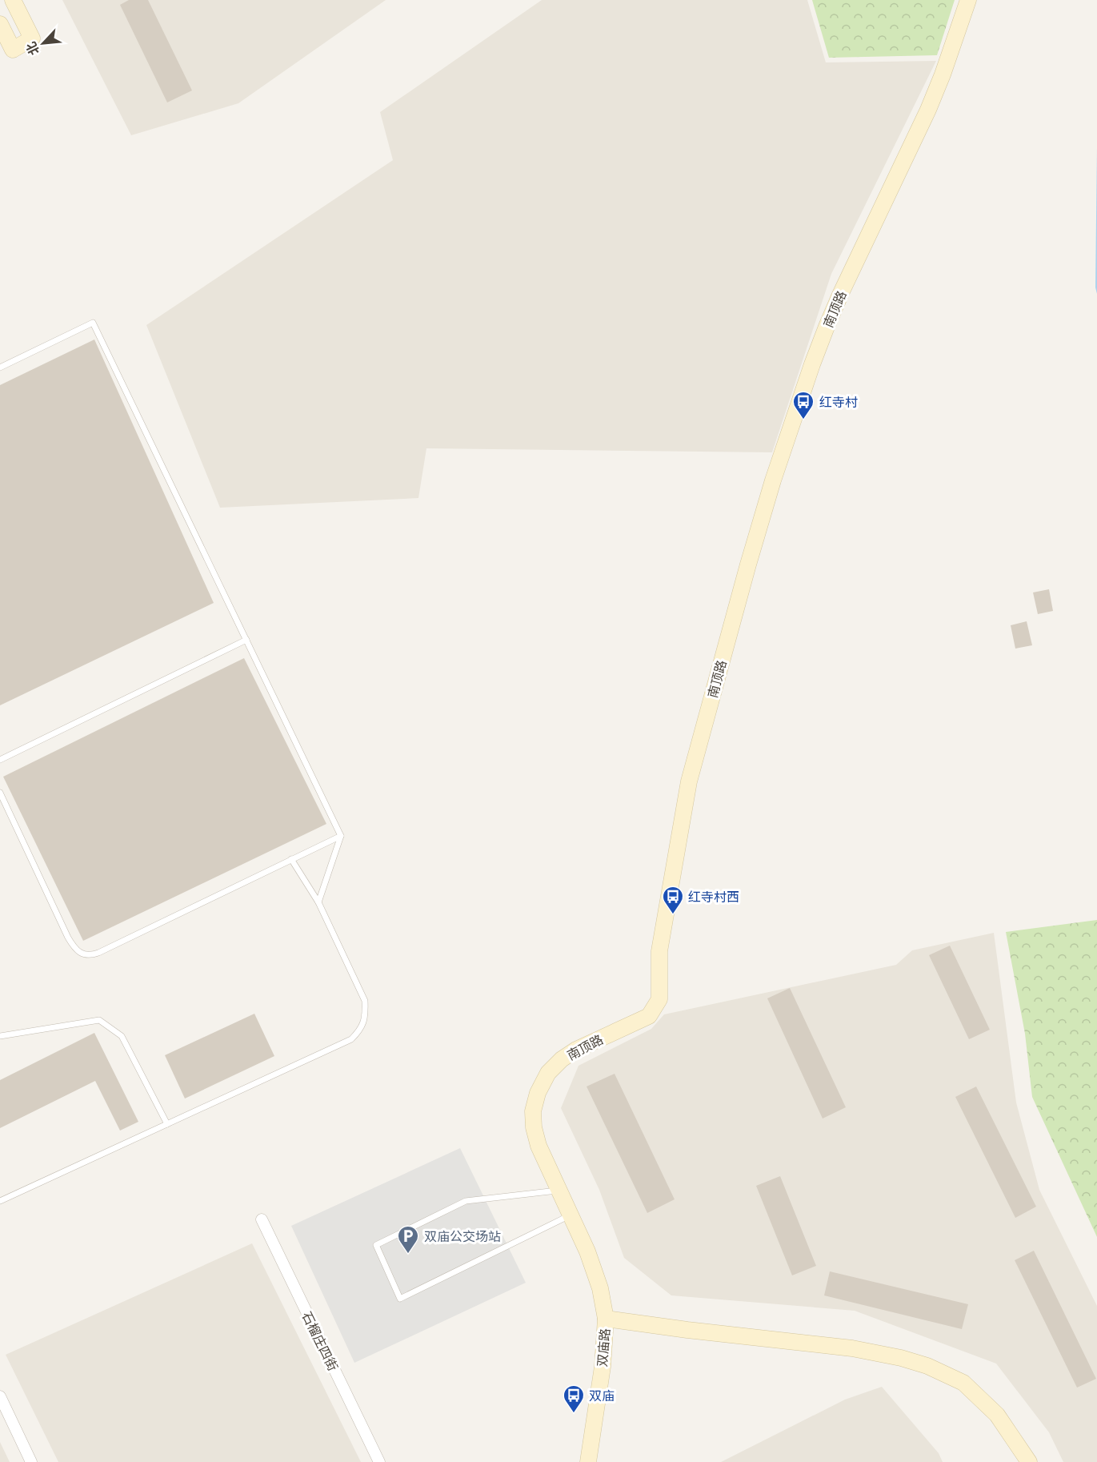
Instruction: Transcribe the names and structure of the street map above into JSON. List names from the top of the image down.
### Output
{
  "streets": {
    "street": ["南顶路", "石榴庄四街", "双庙路"]
  },
  "crossings": [
    ["南顶路", "双庙路"]
  ],
  "places": {
    "bus stop": ["红寺村", "红寺村西", "双庙"],
    "parking": ["双庙公交场站"]
  },
  "north": "bottom left"
}
